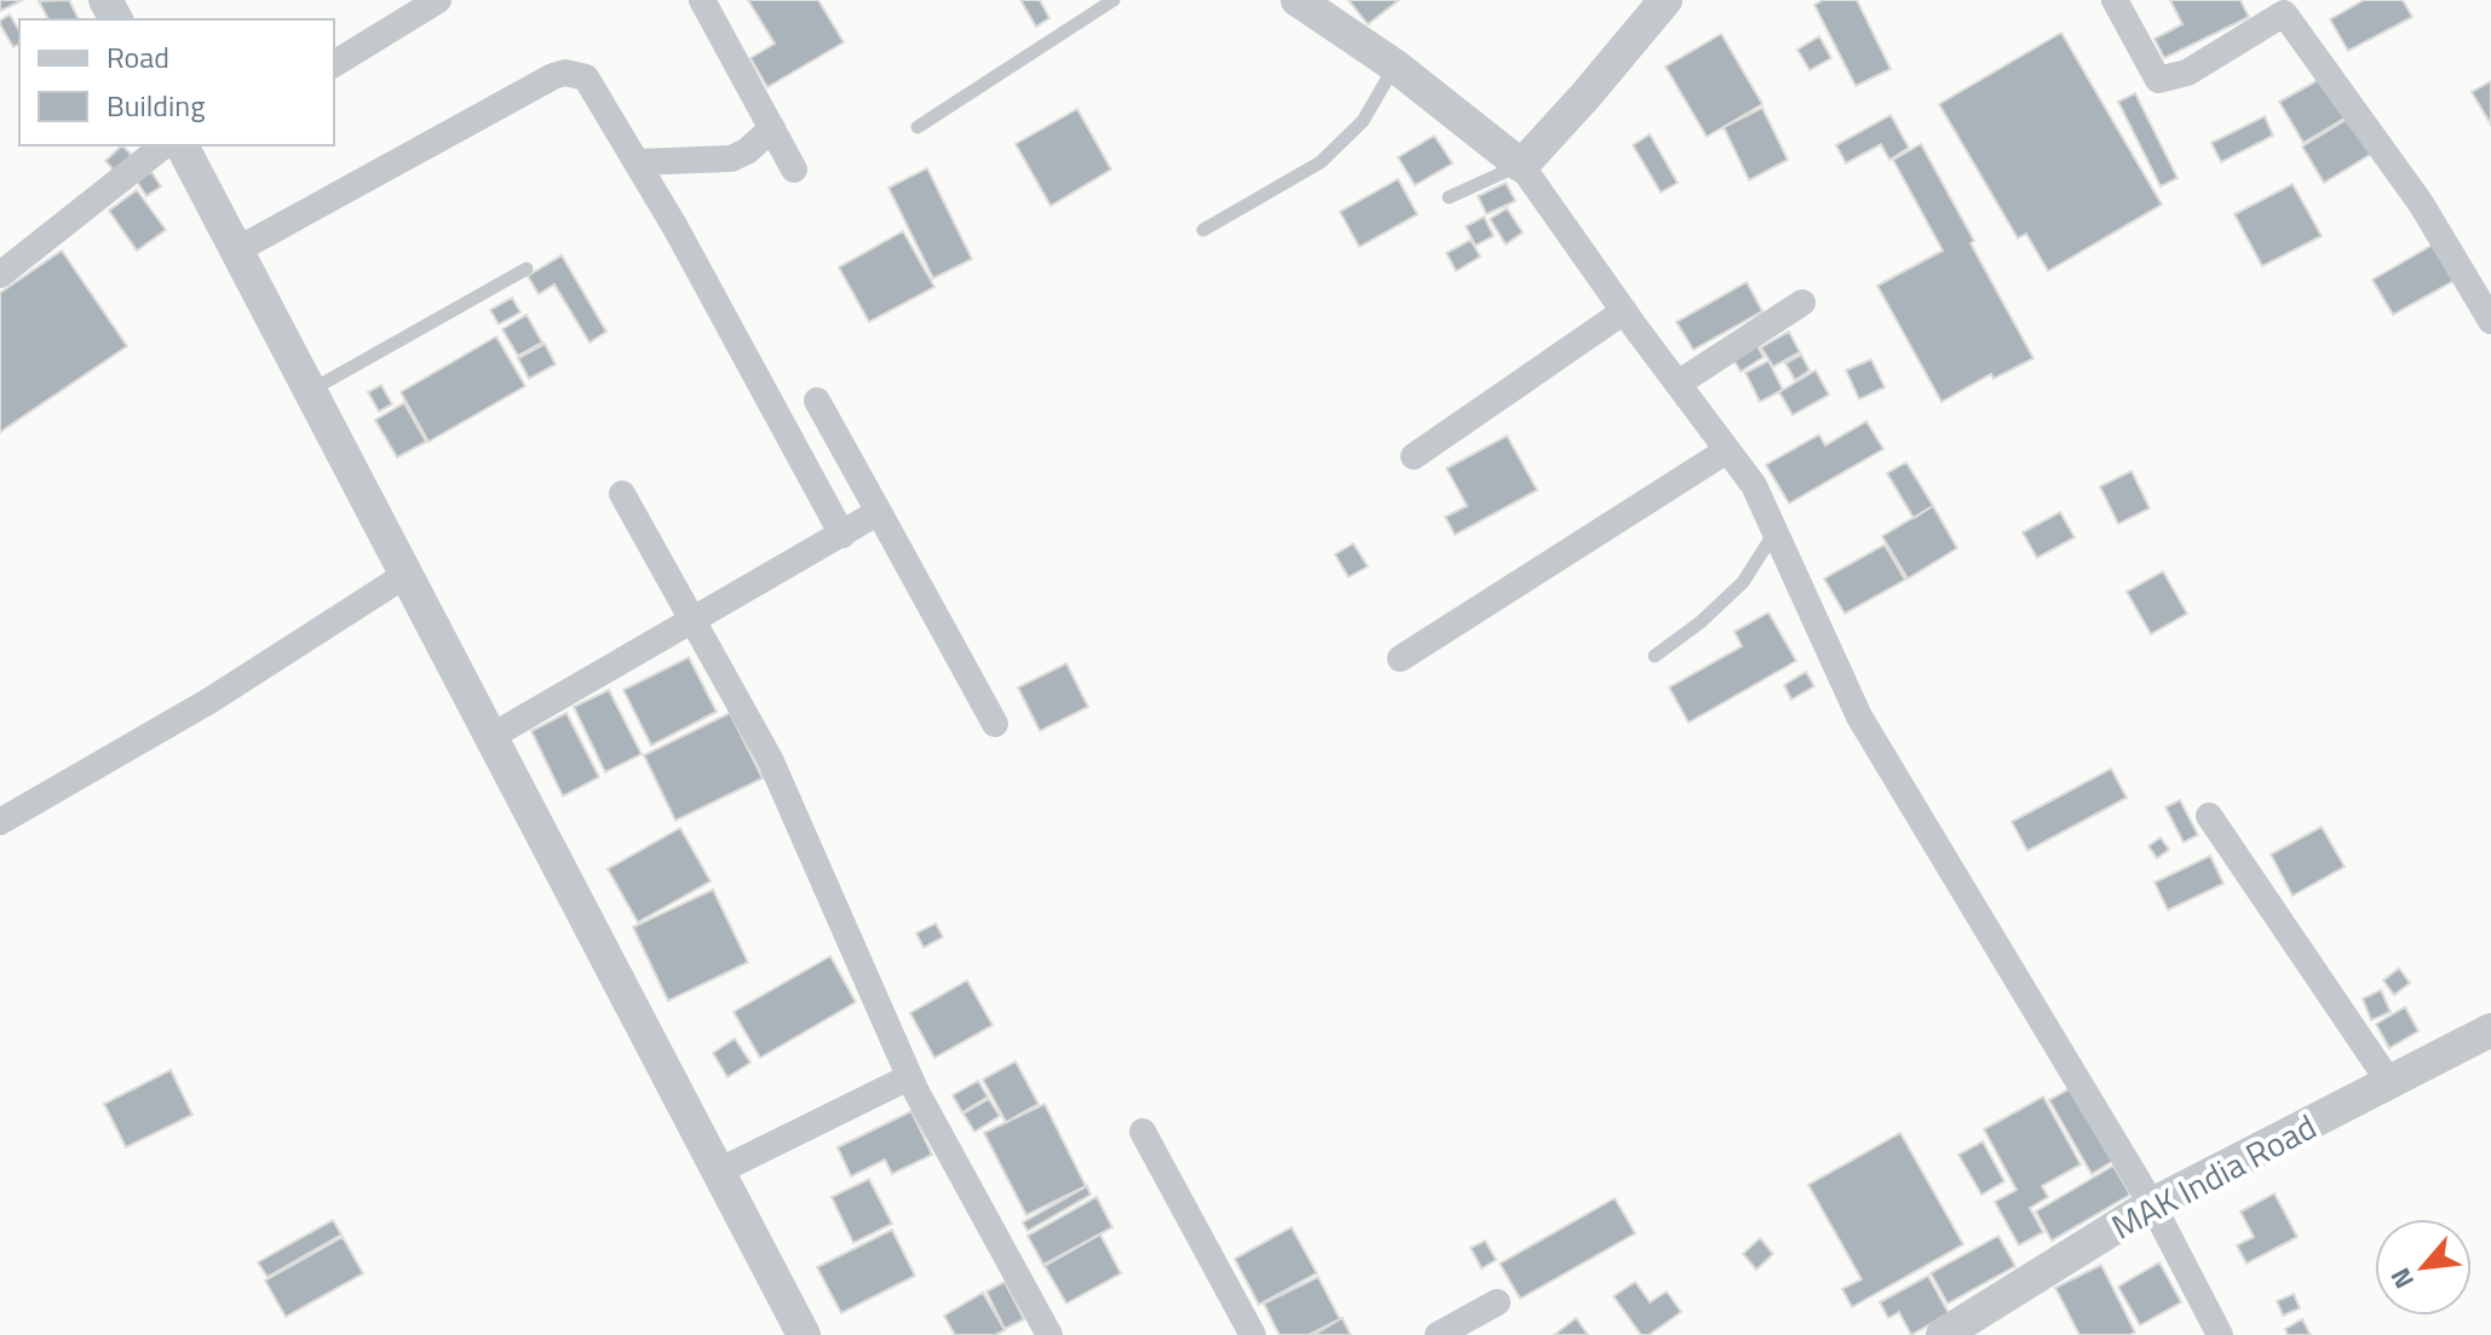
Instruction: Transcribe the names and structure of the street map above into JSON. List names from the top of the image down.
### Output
{
  "streets": {
    "street": ["MAK India Road"]
  },
  "legend": ["Road", "Building"],
  "north": "bottom left"
}
